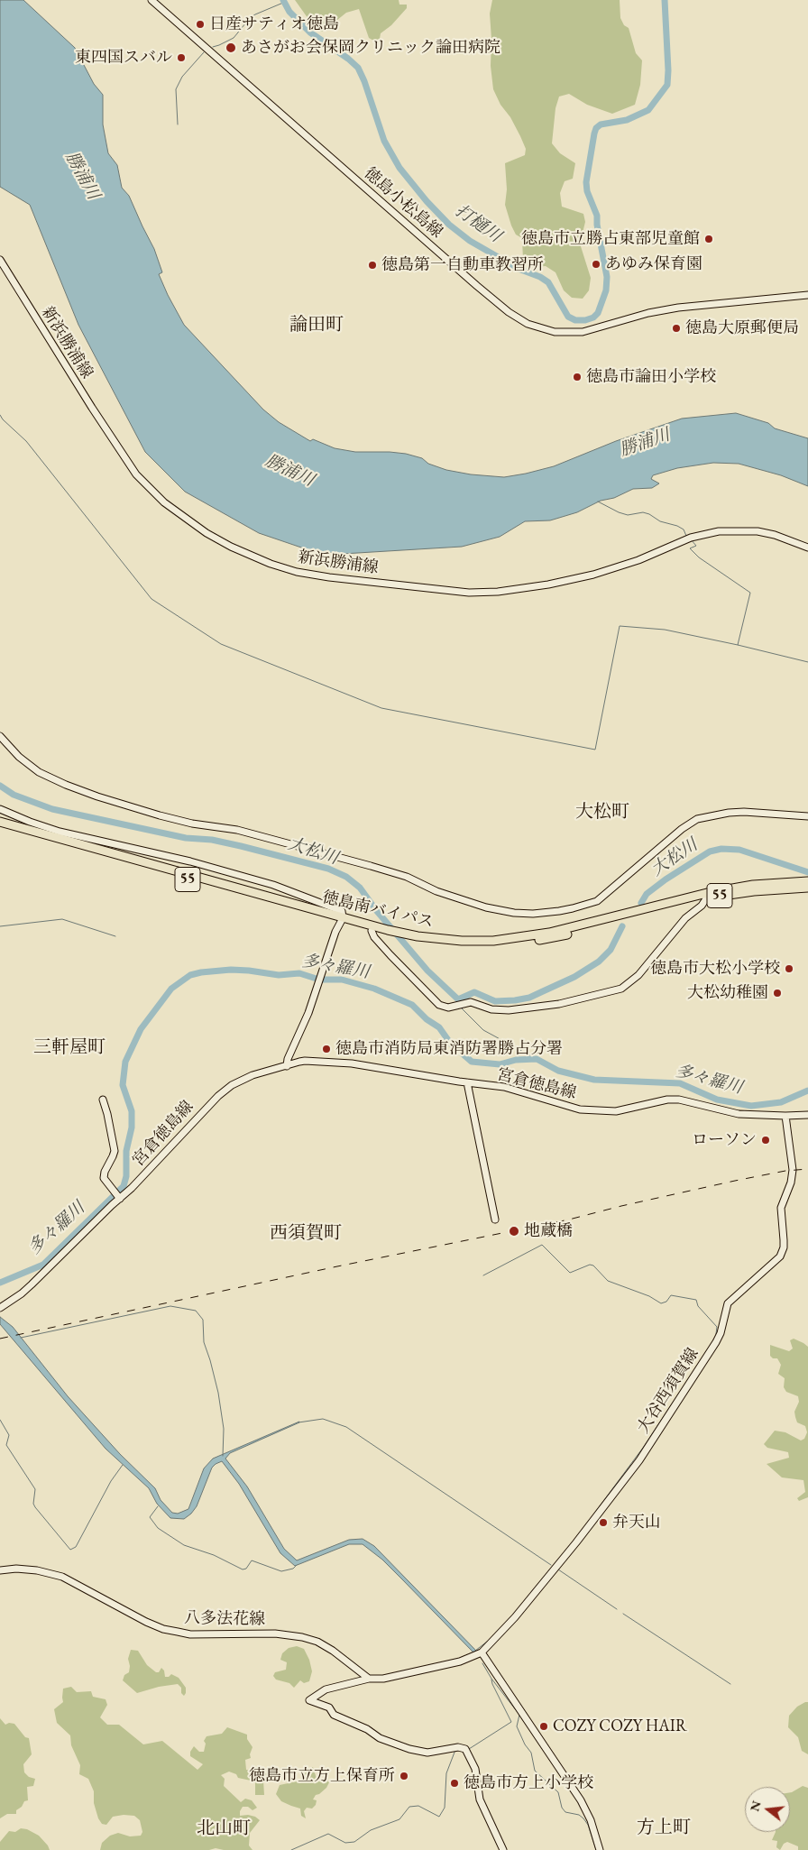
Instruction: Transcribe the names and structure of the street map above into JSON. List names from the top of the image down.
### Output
{
  "streets": {
    "highway": ["55", "徳島南バイパス"],
    "main road": [
      "徳島小松島線",
      "新浜勝浦線",
      "宮倉徳島線",
      "大谷西須賀線",
      "八多法花線"
    ]
  },
  "crossings": [
    ["宮倉徳島線", "大谷西須賀線"]
  ],
  "districts": [
    "論田町",
    "大松町",
    "三軒屋町",
    "西須賀町",
    "方上町",
    "北山町"
  ],
  "water": [
    "勝浦川",
    "打樋川",
    "大松川",
    "多々羅川"
  ],
  "places": [
    "日産サティオ徳島",
    "あさがお会保岡クリニック論田病院",
    "東四国スバル",
    "徳島市立勝占東部児童館",
    "あゆみ保育園",
    "徳島第一自動車教習所",
    "徳島大原郵便局",
    "徳島市論田小学校",
    "徳島市大松小学校",
    "大松幼稚園",
    "徳島市消防局東消防署勝占分署",
    "ローソン",
    "地蔵橋",
    "弁天山",
    "COZY COZY HAIR",
    "徳島市立方上保育所",
    "徳島市方上小学校"
  ],
  "north": "left"
}
